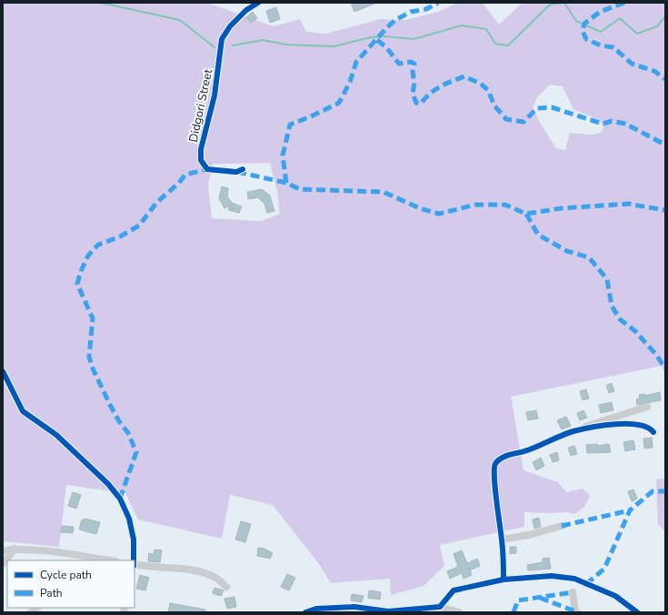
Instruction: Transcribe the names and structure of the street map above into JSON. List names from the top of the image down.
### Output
{
  "streets": {
    "street": ["Didgori Street"]
  },
  "legend": ["Cycle path", "Path"]
}
